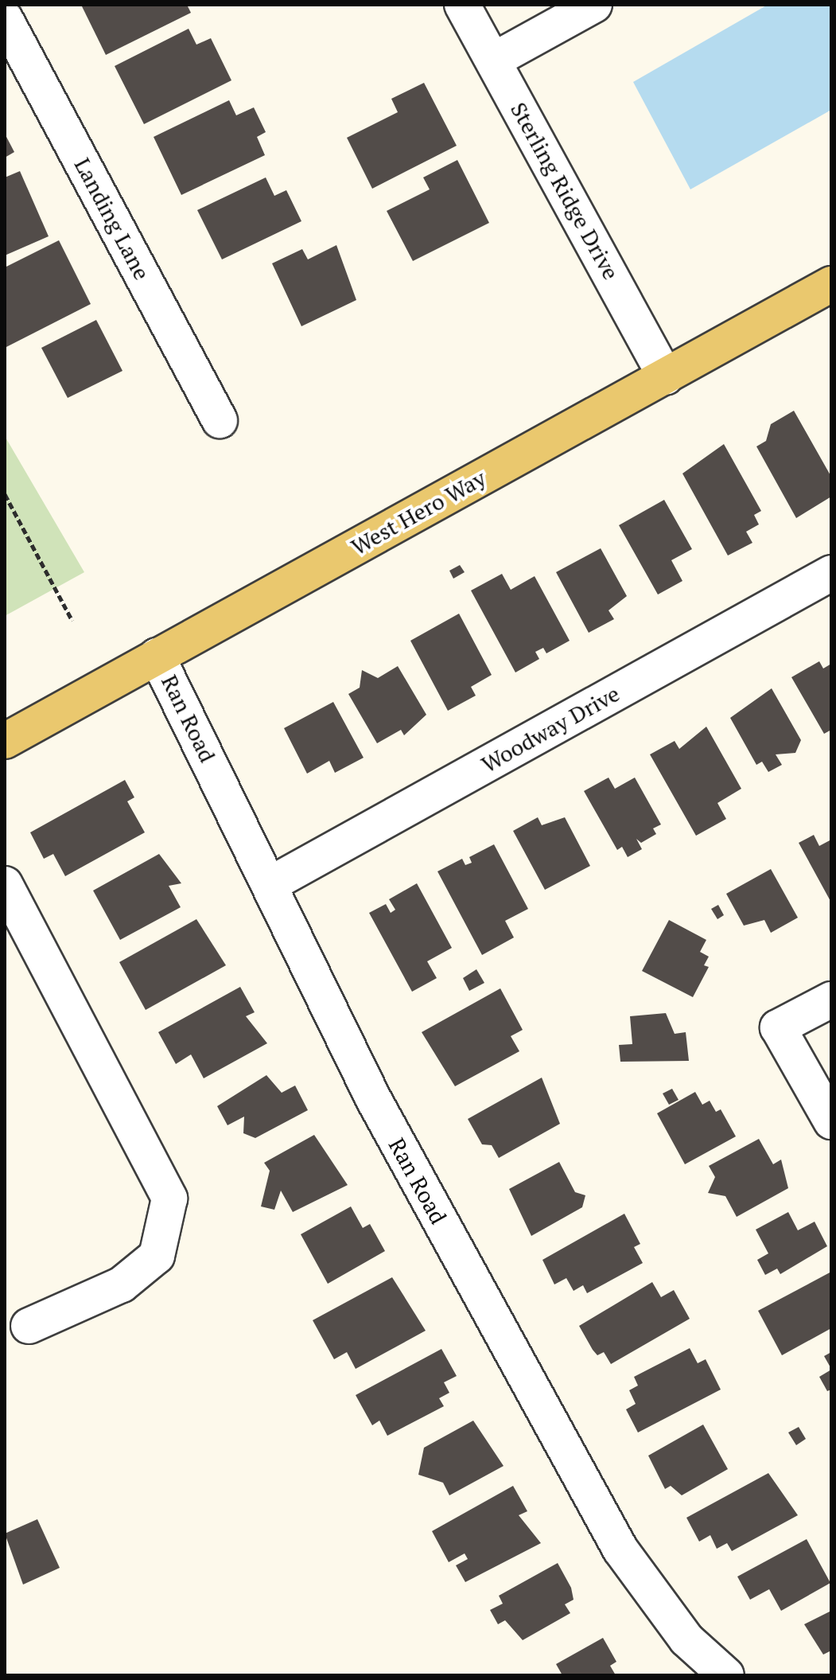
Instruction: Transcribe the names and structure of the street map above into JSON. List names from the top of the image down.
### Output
{
  "streets": {
    "main road": ["West Hero Way"],
    "street": [
      "Sterling Ridge Drive",
      "Landing Lane",
      "Ran Road",
      "Woodway Drive"
    ]
  },
  "crossings": [
    ["Sterling Ridge Drive", "West Hero Way"],
    ["West Hero Way", "Ran Road"],
    ["Ran Road", "Woodway Drive"]
  ]
}
